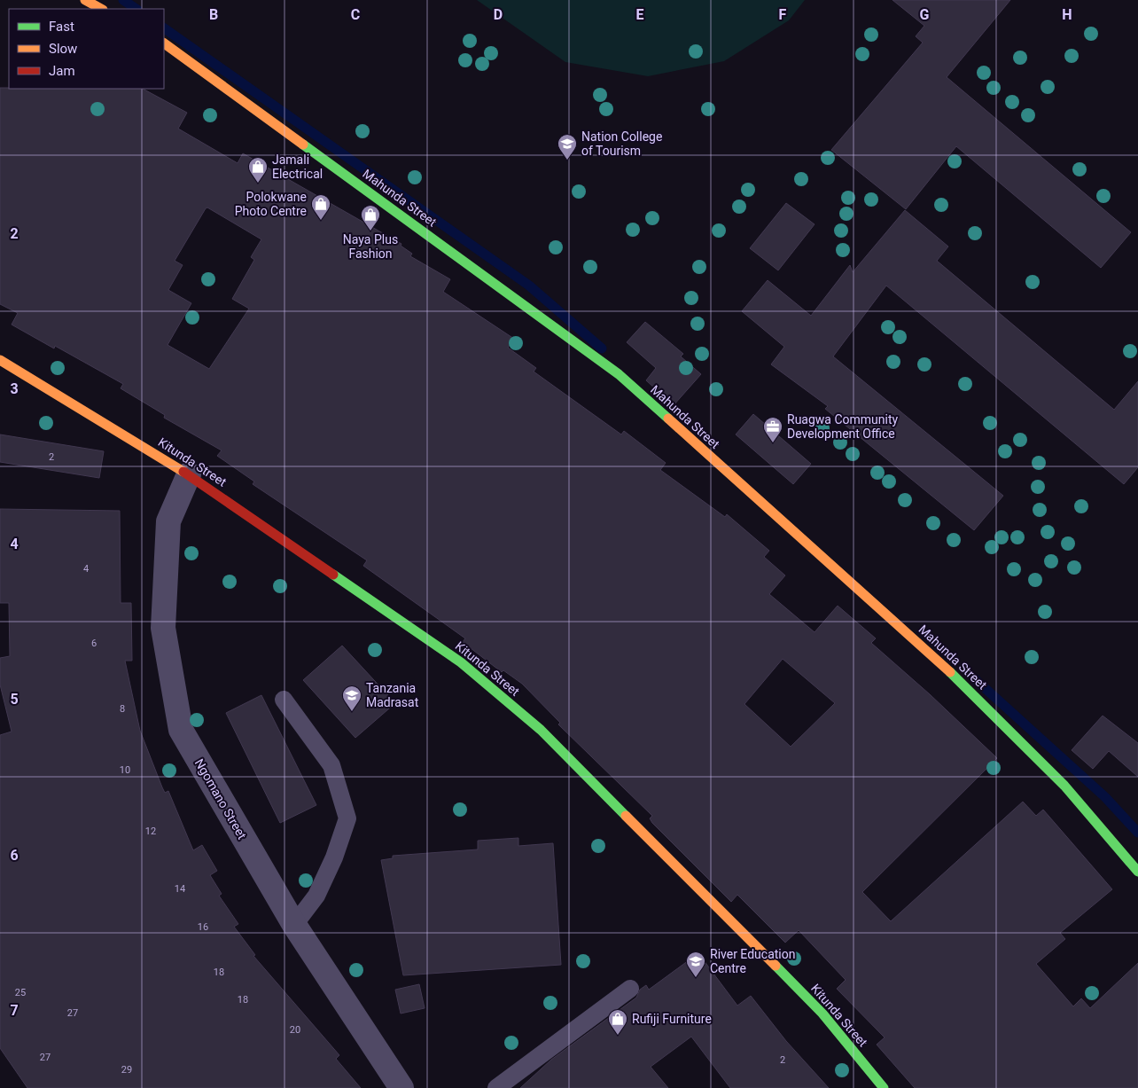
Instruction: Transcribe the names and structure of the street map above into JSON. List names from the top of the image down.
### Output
{
  "streets": {
    "street": ["Mahunda Street", "Kitunda Street", "Ngomano Street"]
  },
  "crossings": [
    ["Kitunda Street", "Ngomano Street"]
  ],
  "places": {
    "school or university": ["Nation College of Tourism", "Tanzania Madrasat", "River Education Centre"],
    "shop": [
      "Jamali Electrical",
      "Polokwane Photo Centre",
      "Naya Plus Fashion",
      "Rufiji Furniture"
    ],
    "office": ["Ruagwa Community Development Office"]
  },
  "house_numbers": [
    "2",
    "4",
    "6",
    "8",
    "10",
    "12",
    "14",
    "16",
    "18",
    "25",
    "18",
    "27",
    "20",
    "27",
    "2",
    "29"
  ],
  "legend": ["Fast", "Slow", "Jam"],
  "grid": {
    "columns": [
      "B",
      "C",
      "D",
      "E",
      "F",
      "G",
      "H"
    ],
    "rows": [
      "2",
      "3",
      "4",
      "5",
      "6",
      "7"
    ]
  }
}
